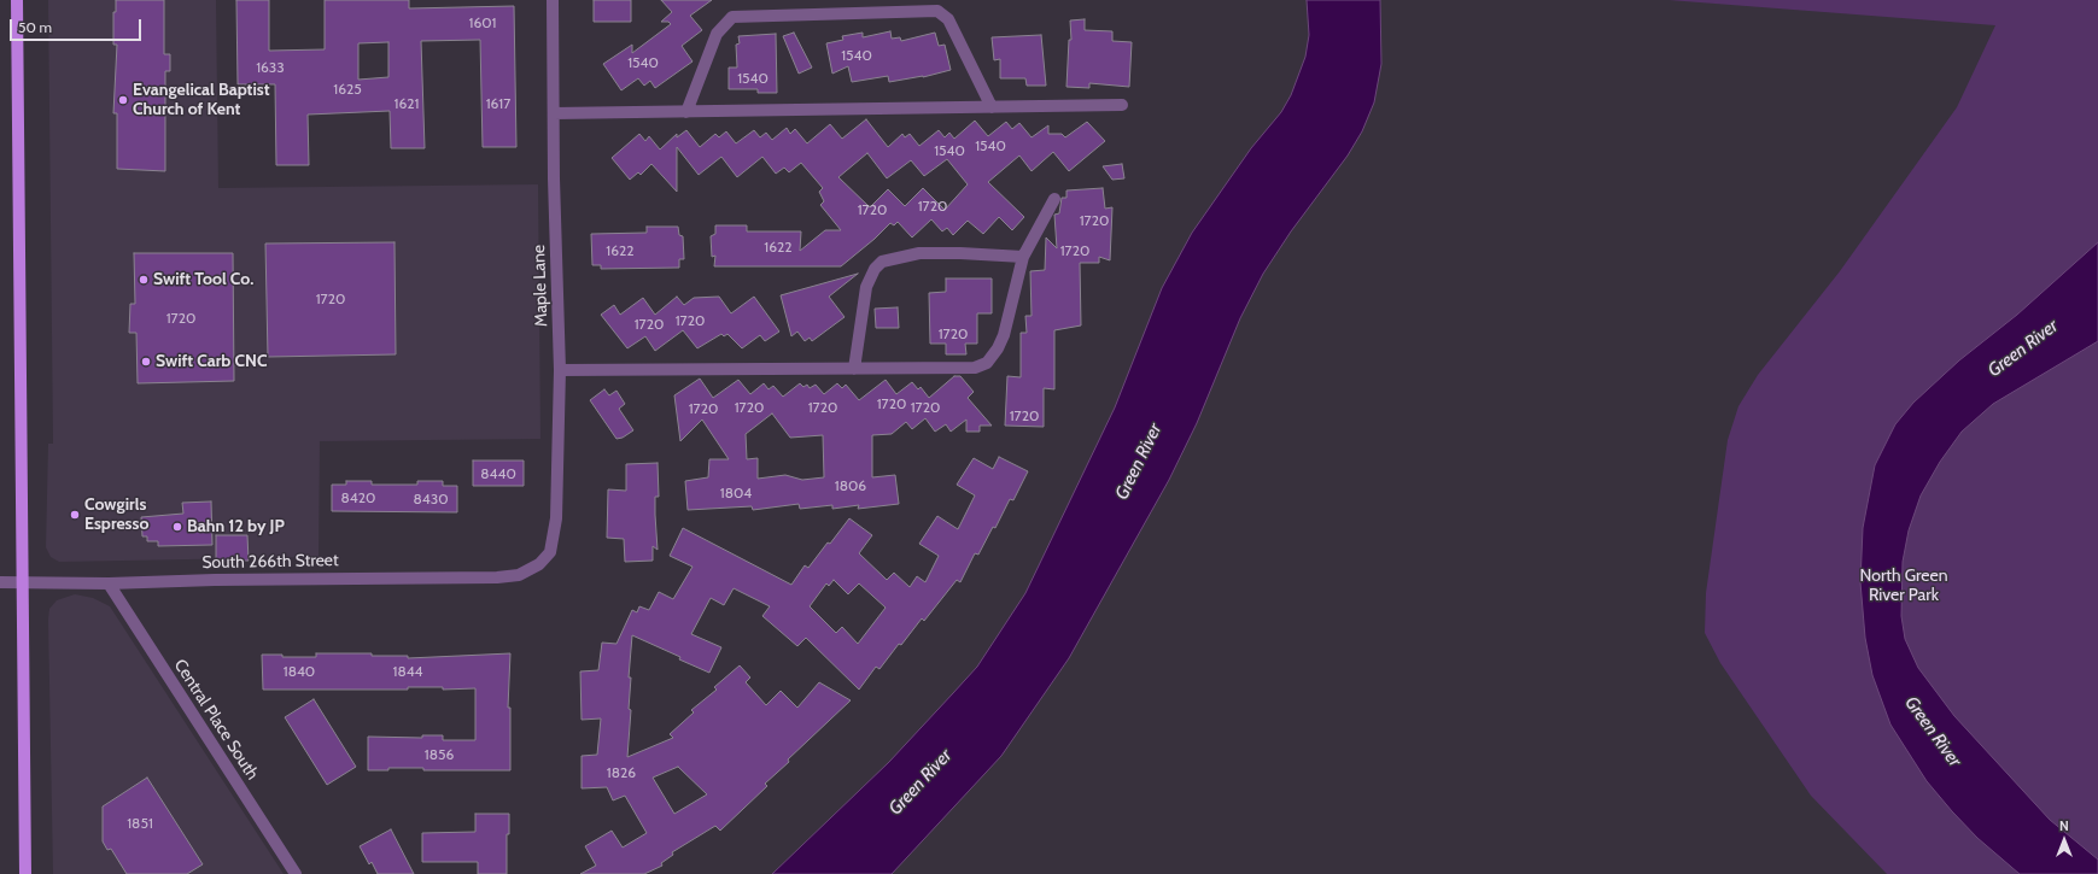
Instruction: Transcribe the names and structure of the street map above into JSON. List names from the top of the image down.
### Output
{
  "streets": {
    "street": ["Maple Lane", "South 266th Street", "Central Place South"]
  },
  "crossings": [
    ["Maple Lane", "South 266th Street"],
    ["South 266th Street", "Central Place South"]
  ],
  "water": ["Green River"],
  "parks": ["North Green River Park"],
  "places": [
    "Evangelical Baptist Church of Kent",
    "Swift Tool Co.",
    "Swift Carb CNC",
    "Cowgirls Espresso",
    "Bahn 12 by JP"
  ],
  "house_numbers": [
    "1601",
    "1540",
    "1540",
    "1633",
    "1540",
    "1625",
    "1621",
    "1617",
    "1540",
    "1540",
    "1720",
    "1720",
    "1720",
    "1622",
    "1622",
    "1720",
    "1720",
    "1720",
    "1720",
    "1720",
    "1720",
    "1720",
    "1720",
    "1720",
    "1720",
    "1720",
    "1720",
    "8440",
    "1806",
    "1804",
    "8420",
    "8430",
    "1840",
    "1844",
    "1856",
    "1826",
    "1851"
  ],
  "scale_bar": "50 m",
  "north": "top"
}
